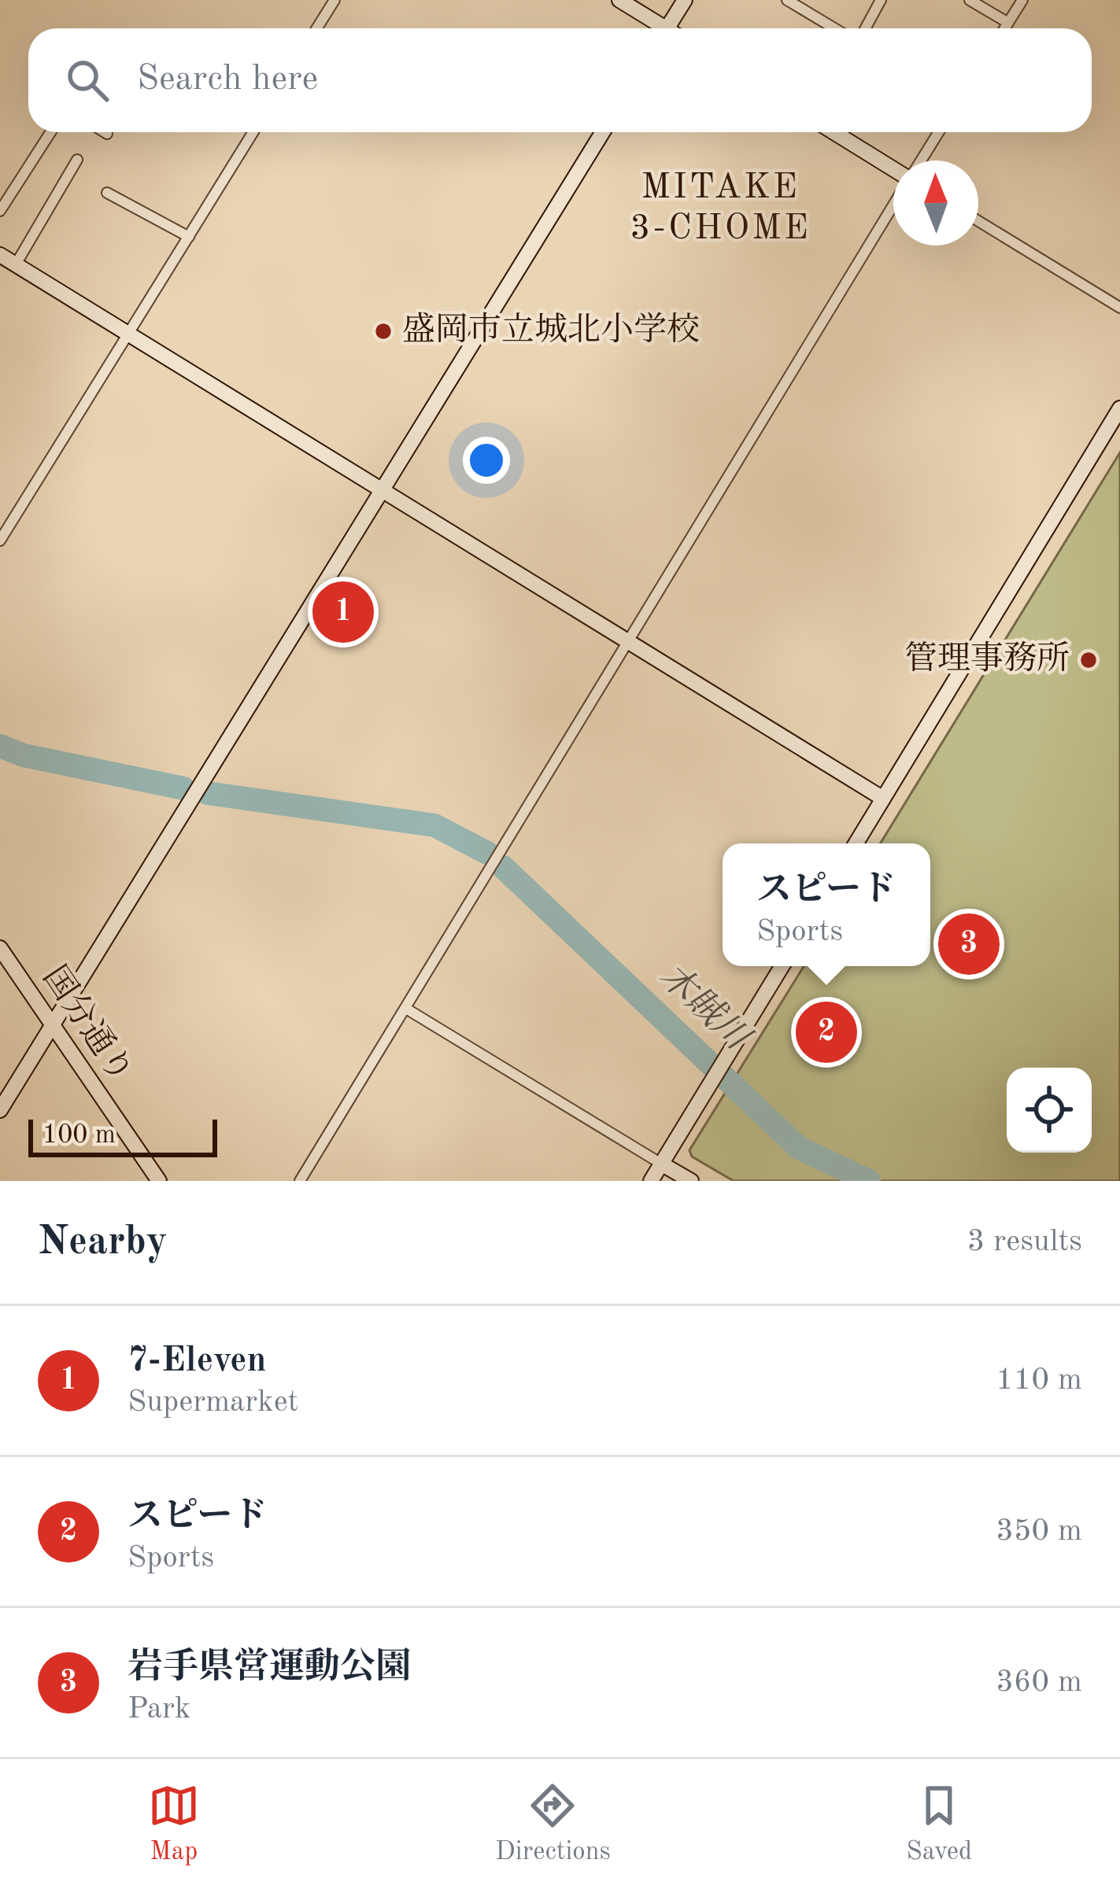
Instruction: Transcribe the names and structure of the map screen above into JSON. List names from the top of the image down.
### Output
{
  "streets": {
    "street": ["国分通り"]
  },
  "districts": ["MITAKE 3-CHOME"],
  "water": ["木賊川"],
  "places": ["盛岡市立城北小学校", "管理事務所"],
  "scale_bar": "100 m",
  "north": "top",
  "page": {
    "search": "Search here",
    "pins": ["1", "3", "2"],
    "popup": ["スピード", "Sports"],
    "scale": "100 m",
    "heading": ["Nearby", "3 results"],
    "list": [
      {
        "mark": "1",
        "name": "7-Eleven",
        "note": "Supermarket",
        "value": "110 m"
      },
      {
        "mark": "2",
        "name": "スピード",
        "note": "Sports",
        "value": "350 m"
      },
      {
        "mark": "3",
        "name": "岩手県営運動公園",
        "note": "Park",
        "value": "360 m"
      }
    ],
    "nav": ["Map", "Directions", "Saved"]
  }
}
